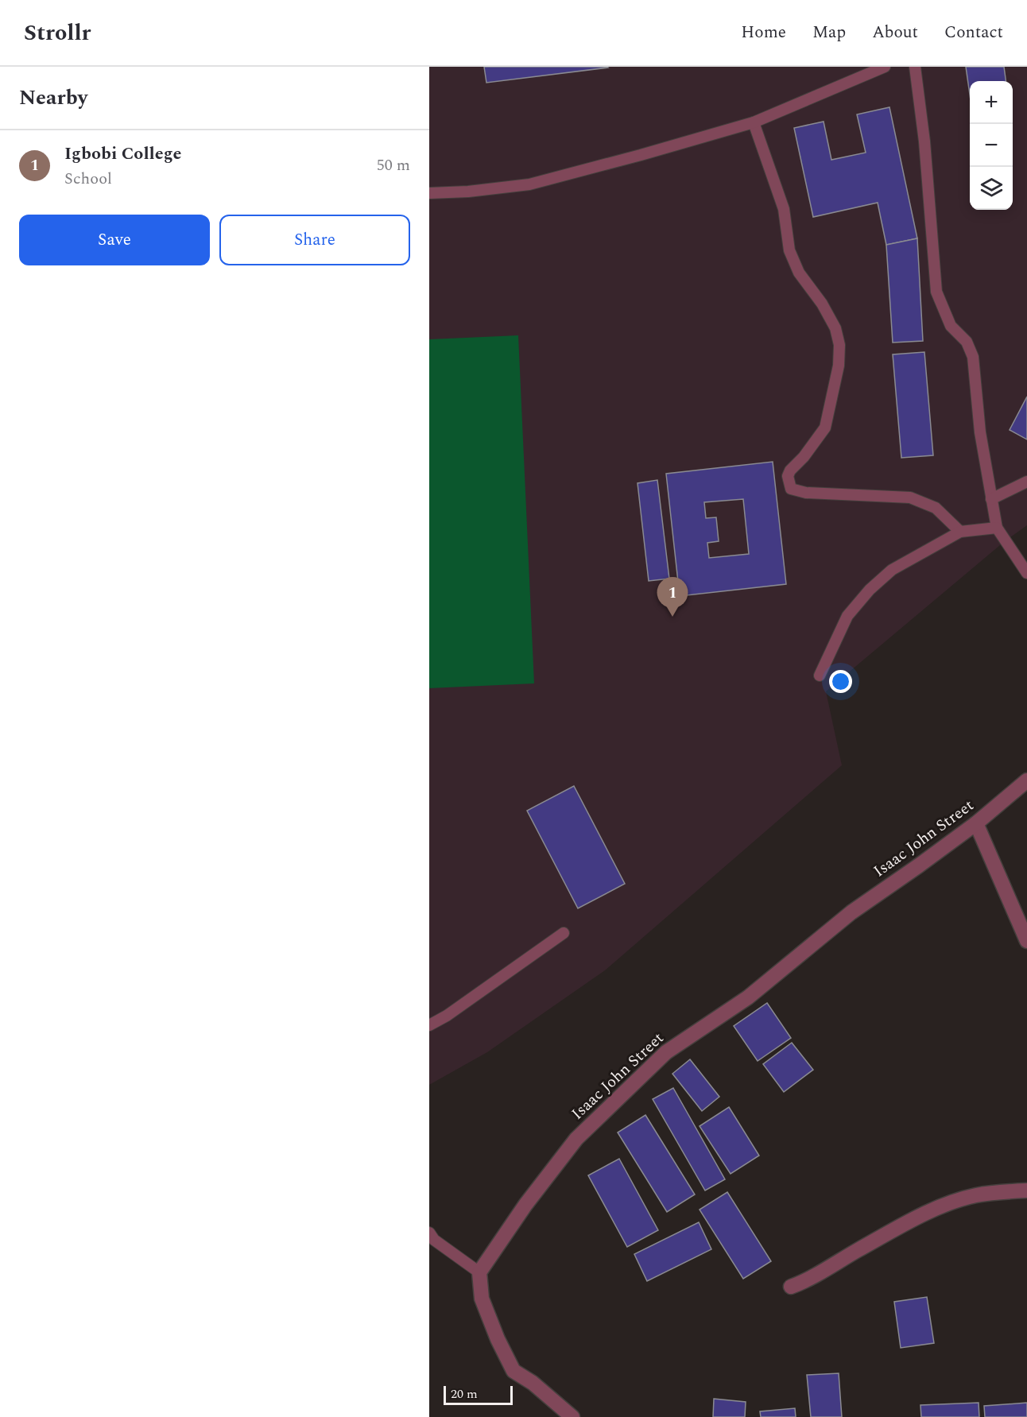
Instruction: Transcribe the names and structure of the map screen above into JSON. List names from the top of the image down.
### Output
{
  "streets": {
    "street": ["Isaac John Street"]
  },
  "scale_bar": "20 m",
  "page": {
    "header": "Strollr",
    "nav": [
      "Home",
      "Map",
      "About",
      "Contact"
    ],
    "heading": "Nearby",
    "map_buttons": ["+", "−"],
    "list": [
      {
        "mark": "1",
        "name": "Igbobi College",
        "note": "School",
        "value": "50 m"
      }
    ],
    "buttons": ["Save", "Share"],
    "pins": "1",
    "scale": "20 m"
  }
}
